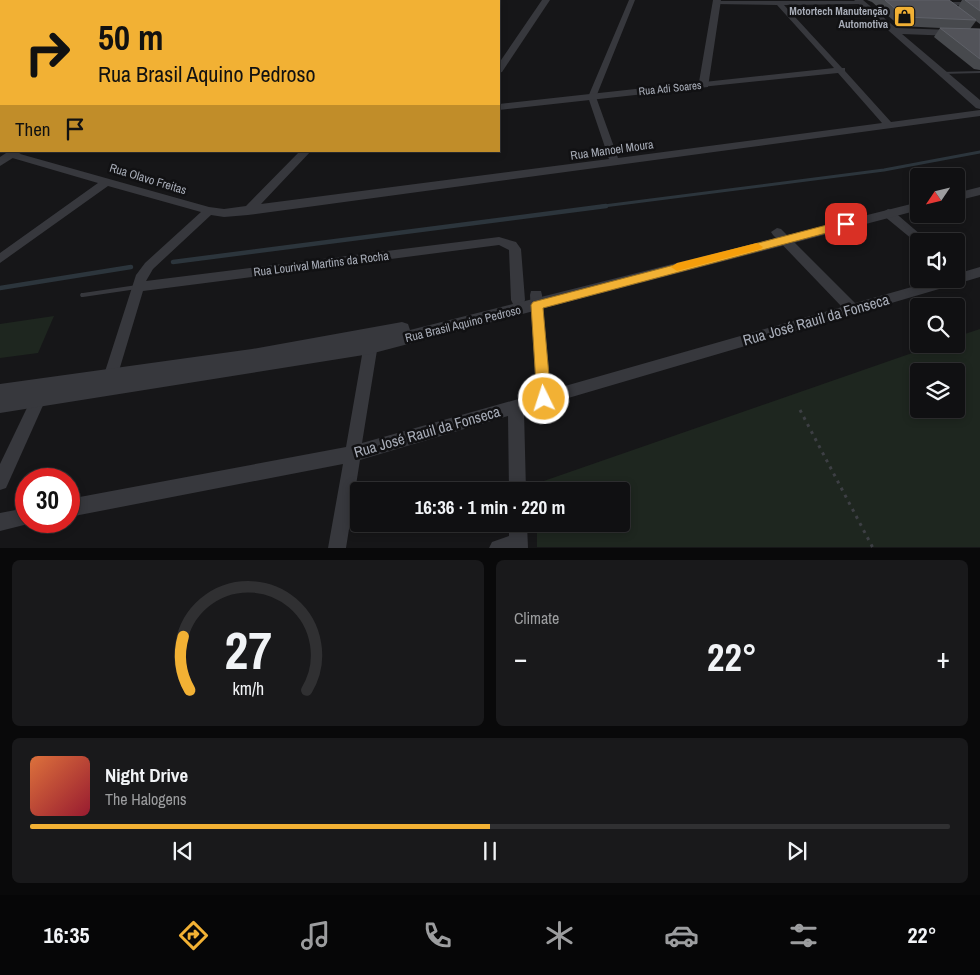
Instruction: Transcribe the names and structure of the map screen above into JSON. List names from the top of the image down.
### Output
{
  "streets": {
    "street": [
      "Rua Adi Soares",
      "Rua Manoel Moura",
      "Rua Olavo Freitas",
      "Rua Lourival Martins da Rocha",
      "Rua José Rauil da Fonseca",
      "Rua Brasil Aquino Pedroso"
    ]
  },
  "crossings": [
    ["Rua Manoel Moura", "Rua Olavo Freitas"],
    ["Rua Lourival Martins da Rocha", "Rua Brasil Aquino Pedroso"]
  ],
  "places": {
    "shop": ["Motortech Manutenção Automotiva"]
  },
  "north": "bottom left",
  "page": {
    "turn": ["50 m", "Rua Brasil Aquino Pedroso"],
    "then": "Then",
    "limit": "30",
    "trip": "16:36 · 1 min · 220 m",
    "tile": "Climate",
    "heat": ["−", "22°", "+"],
    "song": ["Night Drive", "The Halogens"],
    "tabs": ["16:35", "22°"],
    "gauge": ["27", "km/h"]
  }
}
